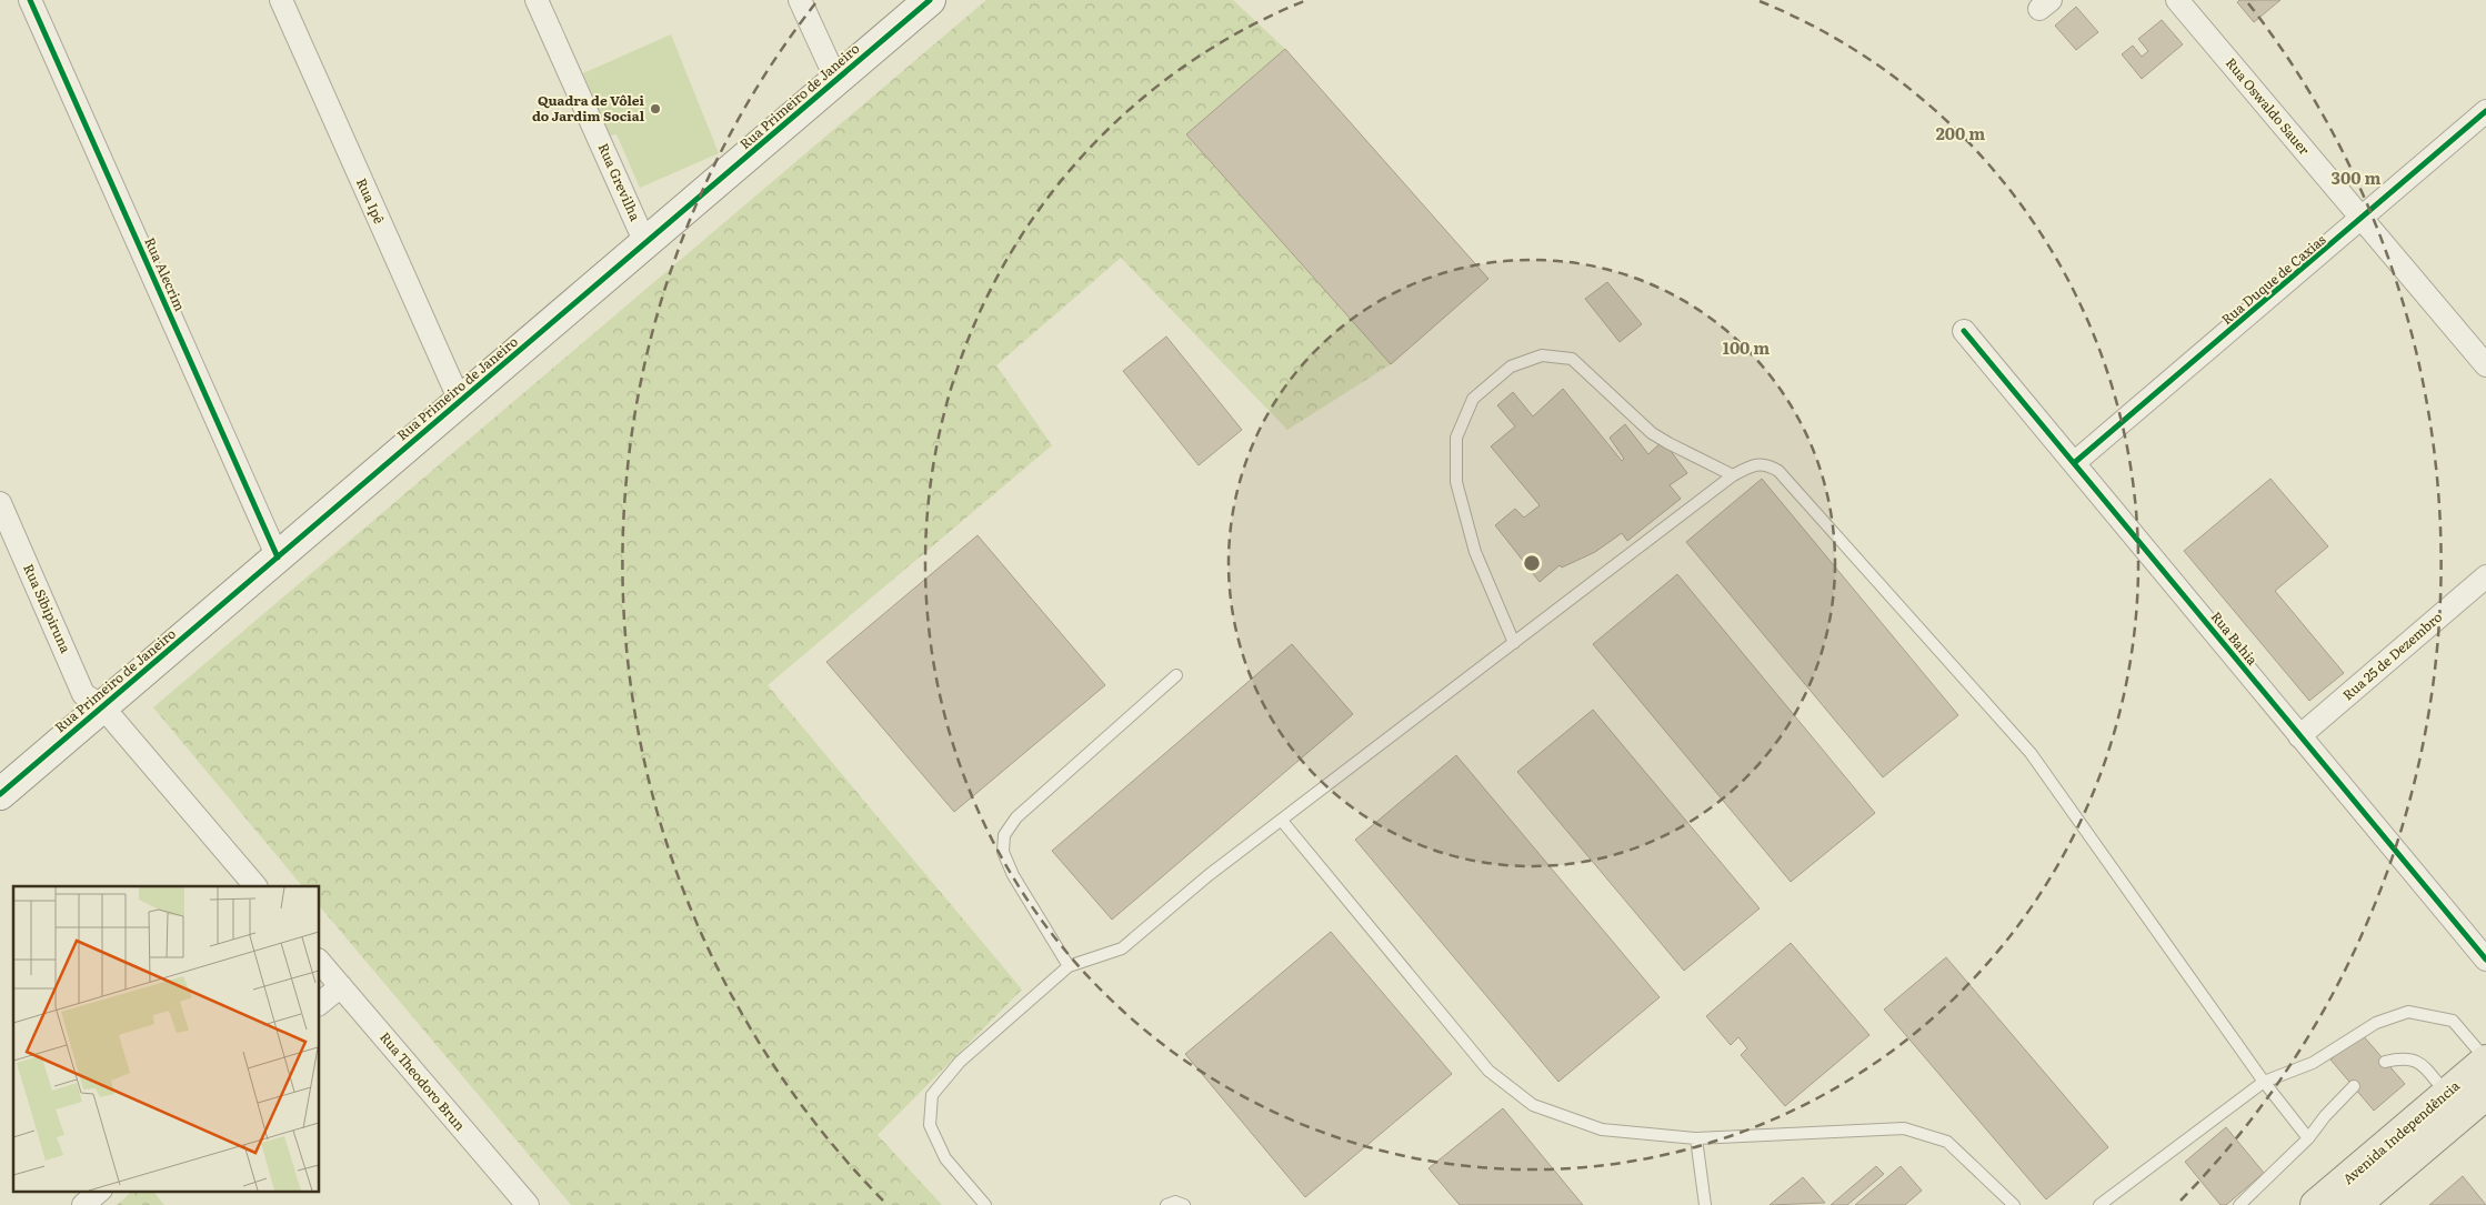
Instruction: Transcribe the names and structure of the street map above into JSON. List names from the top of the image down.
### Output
{
  "streets": {
    "main road": ["Avenida Independência"],
    "street": [
      "Rua Primeiro de Janeiro",
      "Rua Oswaldo Sauer",
      "Rua Grevilha",
      "Rua Ipê",
      "Rua Alecrim",
      "Rua Duque de Caxias",
      "Rua Sibipiruna",
      "Rua Bahia",
      "Rua 25 de Dezembro",
      "Rua Theodoro Brun"
    ]
  },
  "crossings": [
    ["Rua Primeiro de Janeiro", "Rua Grevilha"],
    ["Rua Primeiro de Janeiro", "Rua Ipê"],
    ["Rua Primeiro de Janeiro", "Rua Alecrim"],
    ["Rua Primeiro de Janeiro", "Rua Sibipiruna"],
    ["Rua Oswaldo Sauer", "Rua Duque de Caxias"],
    ["Rua Duque de Caxias", "Rua Bahia"],
    ["Rua Bahia", "Rua 25 de Dezembro"]
  ],
  "places": ["Quadra de Vôlei do Jardim Social"],
  "rings": ["200 m", "300 m", "100 m"]
}
